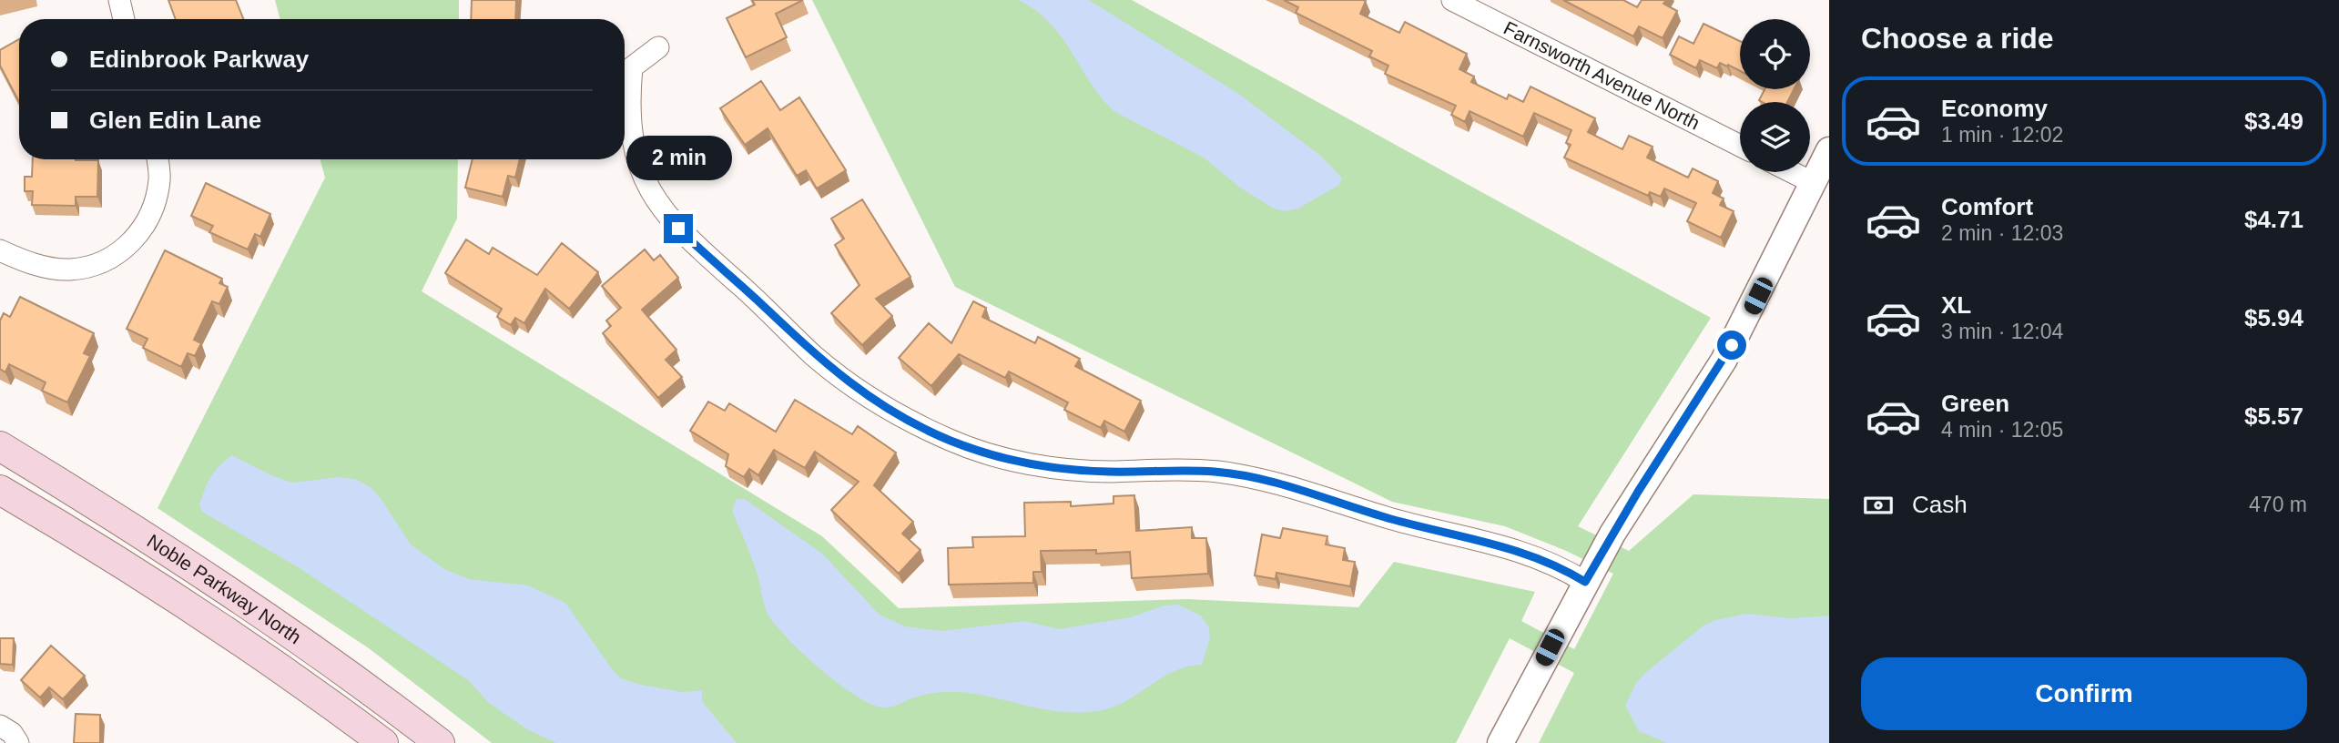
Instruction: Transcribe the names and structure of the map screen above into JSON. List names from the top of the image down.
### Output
{
  "streets": {
    "main road": ["Noble Parkway North"],
    "street": ["Farnsworth Avenue North"]
  },
  "page": {
    "heading": "Choose a ride",
    "banner": ["Edinbrook Parkway", "Glen Edin Lane"],
    "list": [
      {
        "name": "Economy",
        "note": "1 min · 12:02",
        "value": "$3.49"
      },
      {
        "name": "Comfort",
        "note": "2 min · 12:03",
        "value": "$4.71"
      },
      {
        "name": "XL",
        "note": "3 min · 12:04",
        "value": "$5.94"
      },
      {
        "name": "Green",
        "note": "4 min · 12:05",
        "value": "$5.57"
      }
    ],
    "bubble": "2 min",
    "pay": ["Cash", "470 m"],
    "buttons": "Confirm"
  }
}
